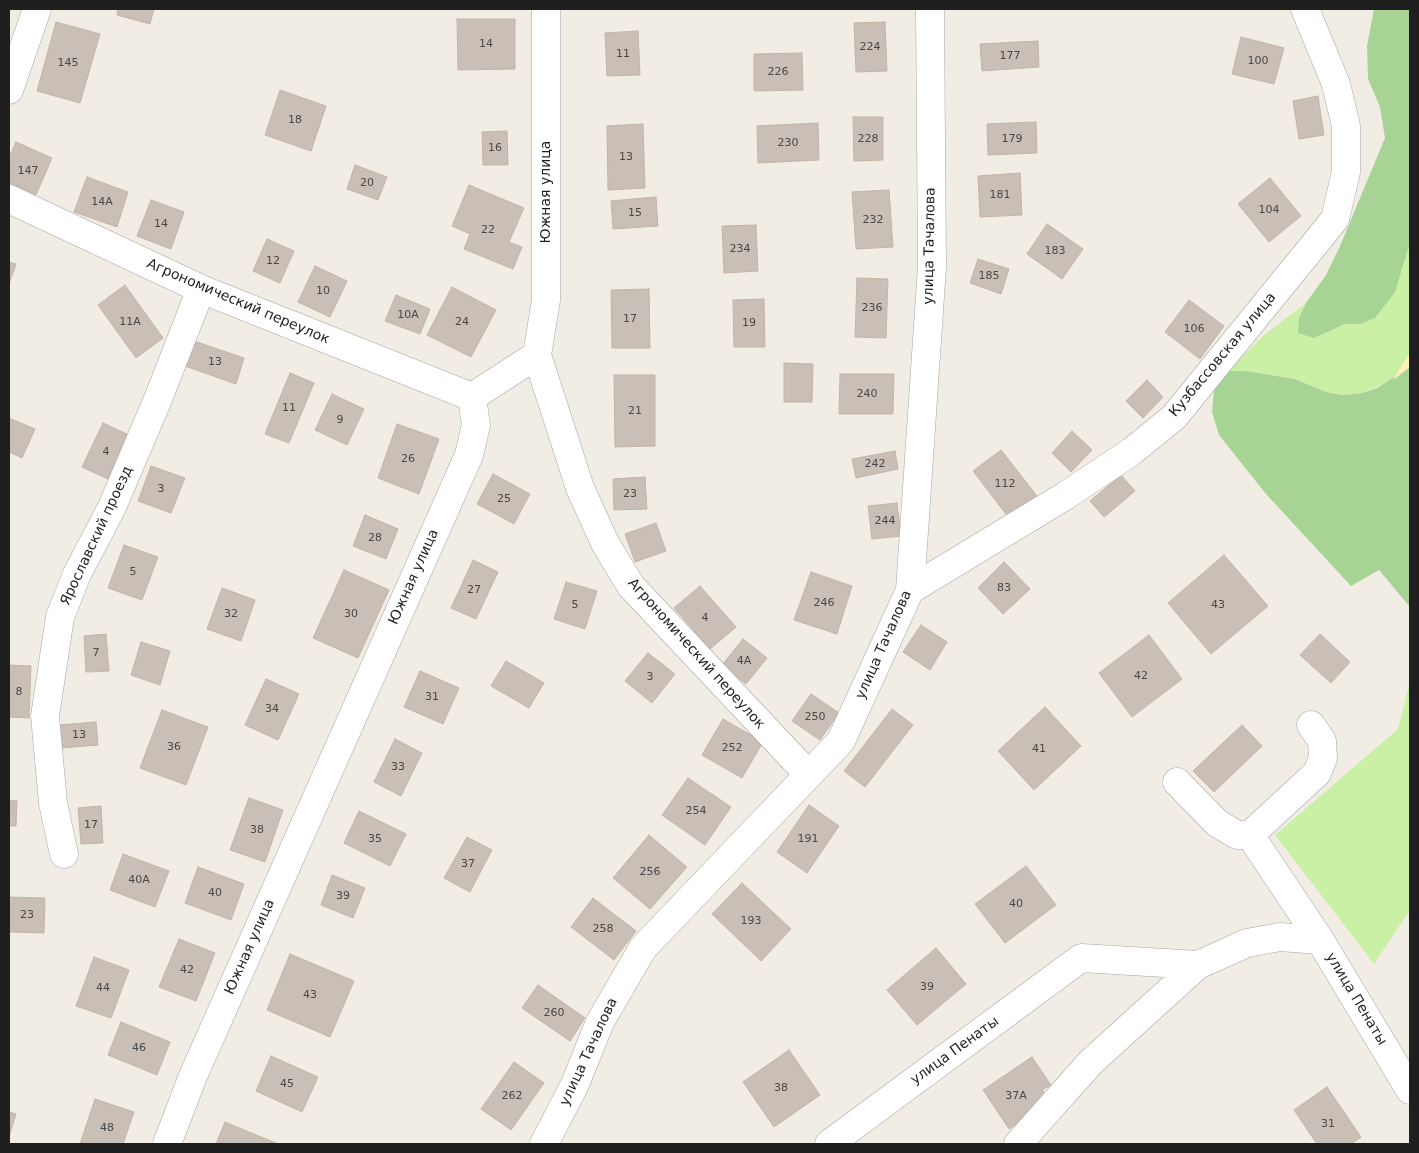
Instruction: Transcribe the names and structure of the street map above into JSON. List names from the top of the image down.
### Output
{
  "streets": {
    "street": [
      "Южная улица",
      "улица Тачалова",
      "Агрономический переулок",
      "Кузбассовская улица",
      "Ярославский проезд",
      "улица Пенаты"
    ]
  },
  "crossings": [
    ["Южная улица", "Агрономический переулок"],
    ["улица Тачалова", "Агрономический переулок"],
    ["улица Тачалова", "Кузбассовская улица"],
    ["Агрономический переулок", "Ярославский проезд"]
  ],
  "house_numbers": [
    "14",
    "224",
    "11",
    "177",
    "100",
    "145",
    "226",
    "18",
    "228",
    "179",
    "230",
    "16",
    "13",
    "147",
    "20",
    "181",
    "14А",
    "104",
    "15",
    "232",
    "14",
    "22",
    "234",
    "183",
    "12",
    "185",
    "10",
    "236",
    "10А",
    "17",
    "11А",
    "24",
    "19",
    "106",
    "13",
    "240",
    "11",
    "21",
    "9",
    "4",
    "26",
    "242",
    "112",
    "3",
    "23",
    "25",
    "244",
    "28",
    "5",
    "83",
    "27",
    "246",
    "5",
    "43",
    "32",
    "30",
    "4",
    "7",
    "4А",
    "42",
    "3",
    "8",
    "31",
    "34",
    "250",
    "13",
    "36",
    "252",
    "41",
    "33",
    "254",
    "17",
    "38",
    "35",
    "191",
    "37",
    "256",
    "40А",
    "40",
    "39",
    "40",
    "23",
    "193",
    "258",
    "42",
    "39",
    "44",
    "43",
    "260",
    "46",
    "45",
    "38",
    "262",
    "37А",
    "31",
    "48"
  ]
}
